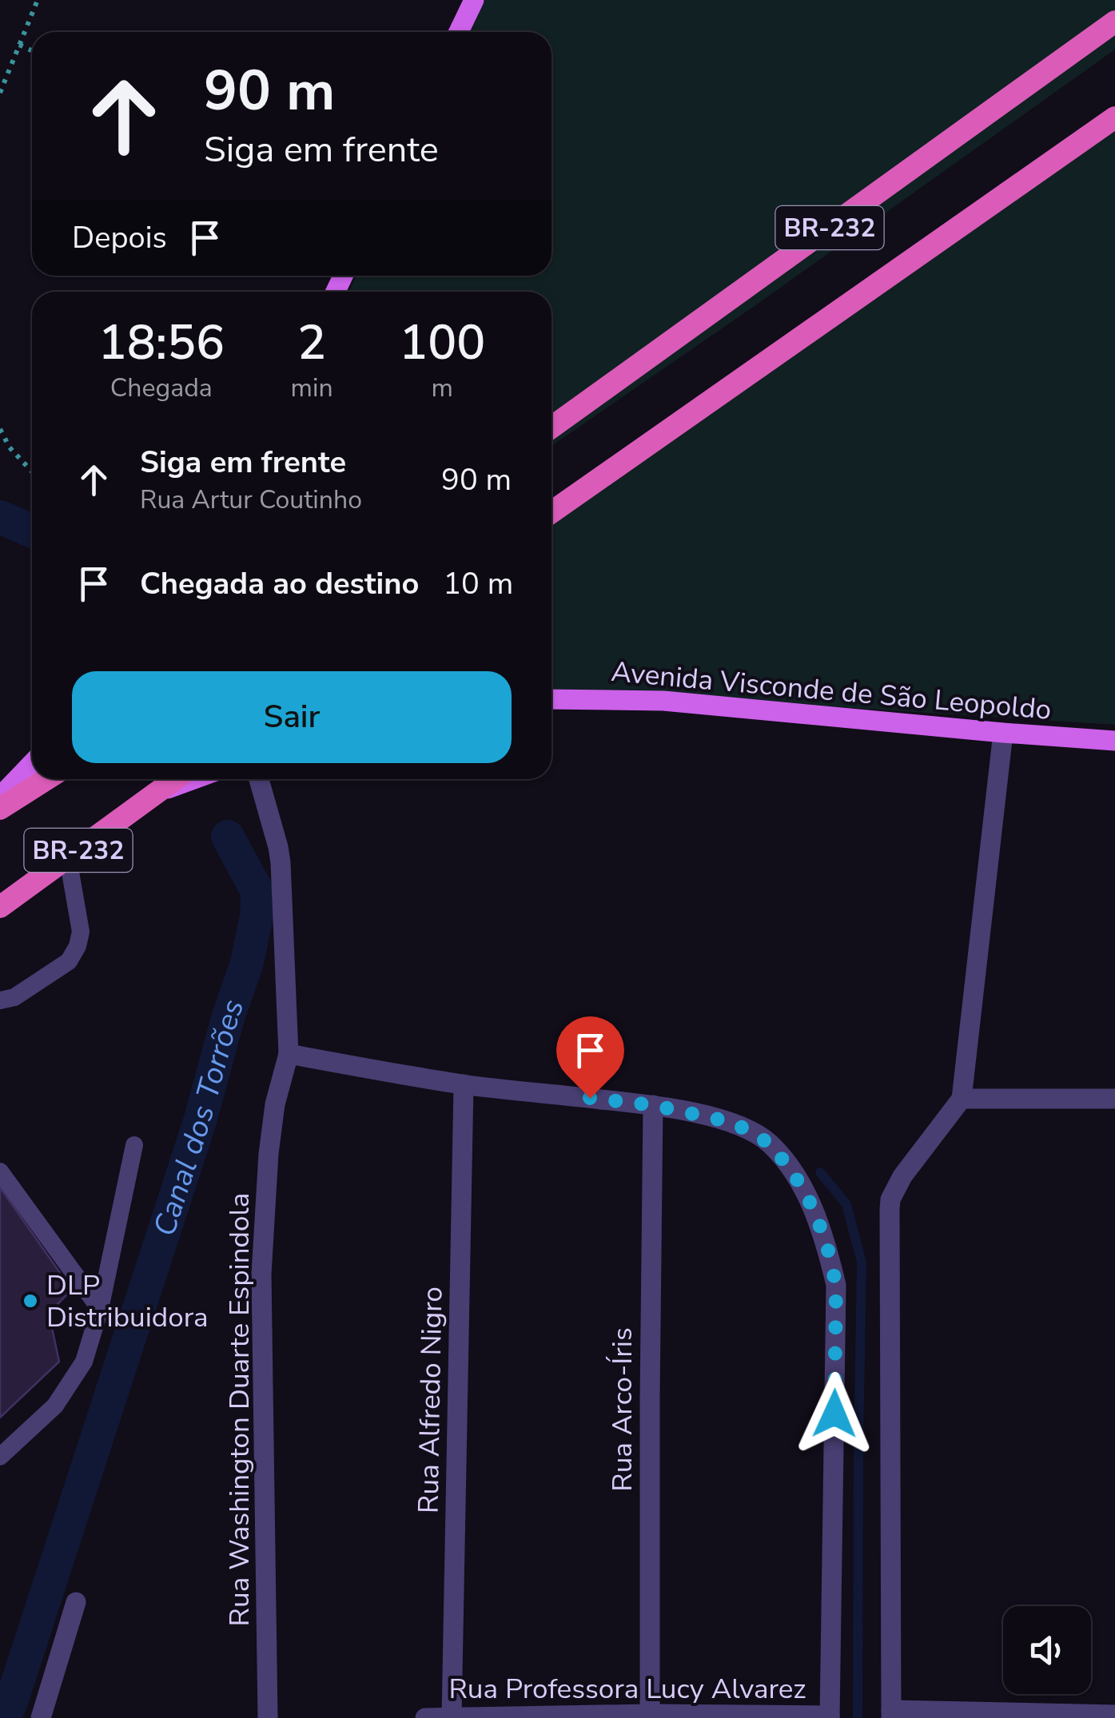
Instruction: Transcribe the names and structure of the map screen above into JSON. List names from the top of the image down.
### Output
{
  "streets": {
    "highway": ["BR-232"],
    "main road": ["Avenida Visconde de São Leopoldo"],
    "street": [
      "Rua Alfredo Nigro",
      "Rua Washington Duarte Espindola",
      "Rua Arco-Íris",
      "Rua Professora Lucy Alvarez"
    ]
  },
  "crossings": [
    ["Rua Alfredo Nigro", "Rua Professora Lucy Alvarez"],
    ["Rua Arco-Íris", "Rua Professora Lucy Alvarez"]
  ],
  "water": ["Canal dos Torrões"],
  "places": ["DLP Distribuidora"],
  "page": {
    "turn": ["90 m", "Siga em frente"],
    "then": "Depois",
    "eta": [
      "18:56",
      "Chegada",
      "2",
      "min",
      "100",
      "m"
    ],
    "list": [
      {
        "name": "Siga em frente",
        "note": "Rua Artur Coutinho",
        "value": "90 m"
      },
      {
        "name": "Chegada ao destino",
        "value": "10 m"
      }
    ],
    "buttons": "Sair"
  }
}
